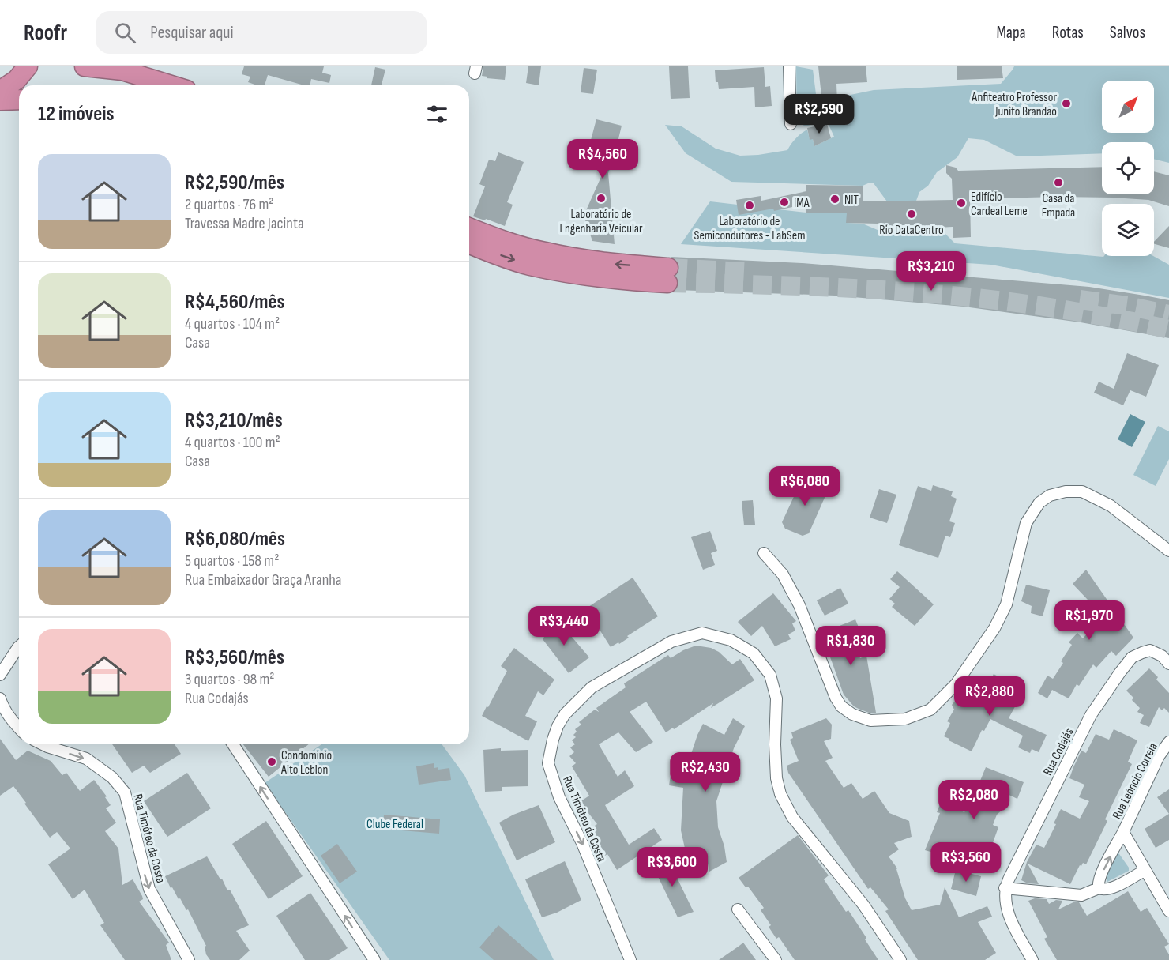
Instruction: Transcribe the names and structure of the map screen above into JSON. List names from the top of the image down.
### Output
{
  "streets": {
    "street": ["Rua Codajás", "Rua Leôncio Correia", "Rua Timóteo da Costa"]
  },
  "parks": ["Clube Federal"],
  "places": [
    "Anfiteatro Professor Junito Brandão",
    "Casa da Empada",
    "Laboratório de Engenharia Veicular",
    "NIT",
    "IMA",
    "Edifício Cardeal Leme",
    "Laboratório de Semicondutores - LabSem",
    "Rio DataCentro",
    "Condominio Alto Leblon"
  ],
  "north": "top right",
  "page": {
    "header": "Roofr",
    "search": "Pesquisar aqui",
    "nav": ["Mapa", "Rotas", "Salvos"],
    "heading": "12 imóveis",
    "price": [
      "R$2,590",
      "R$4,560",
      "R$3,210",
      "R$6,080",
      "R$1,970",
      "R$3,440",
      "R$1,830",
      "R$2,880",
      "R$2,430",
      "R$2,080",
      "R$3,560",
      "R$3,600"
    ],
    "list": [
      {
        "name": "R$2,590/mês",
        "note": "2 quartos · 76 m² · Travessa Madre Jacinta"
      },
      {
        "name": "R$4,560/mês",
        "note": "4 quartos · 104 m² · Casa"
      },
      {
        "name": "R$3,210/mês",
        "note": "4 quartos · 100 m² · Casa"
      },
      {
        "name": "R$6,080/mês",
        "note": "5 quartos · 158 m² · Rua Embaixador Graça Aranha"
      },
      {
        "name": "R$3,560/mês",
        "note": "3 quartos · 98 m² · Rua Codajás"
      }
    ]
  }
}
